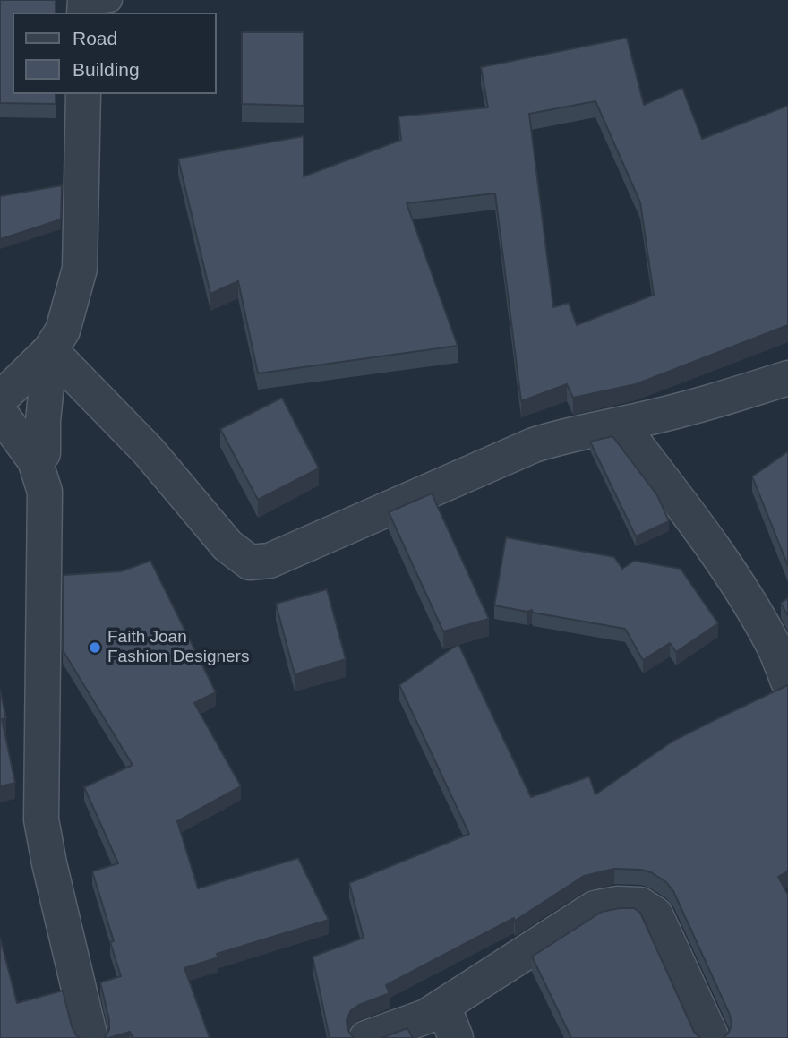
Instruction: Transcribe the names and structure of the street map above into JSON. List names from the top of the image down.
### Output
{
  "places": ["Faith Joan Fashion Designers"],
  "legend": ["Road", "Building"]
}
